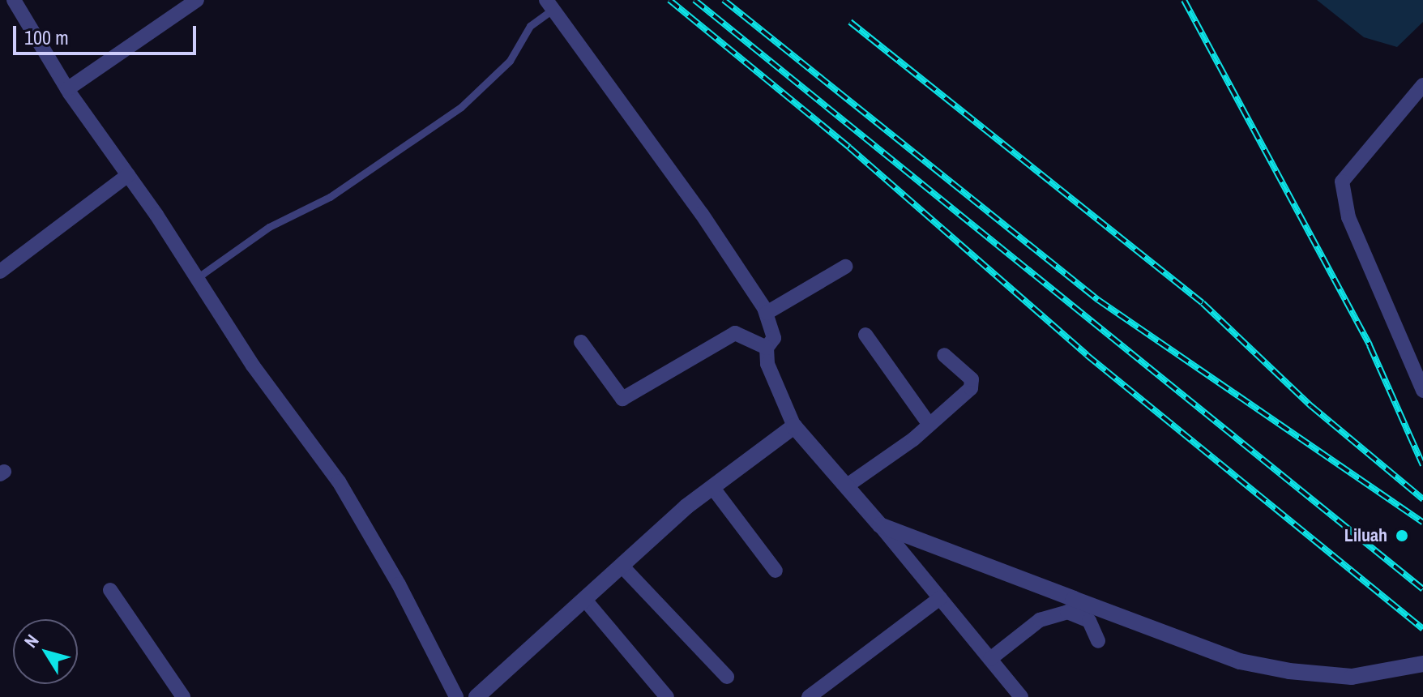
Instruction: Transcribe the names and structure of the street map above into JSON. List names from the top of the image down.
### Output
{
  "places": ["Liluah"],
  "scale_bar": "100 m",
  "north": "top left"
}
